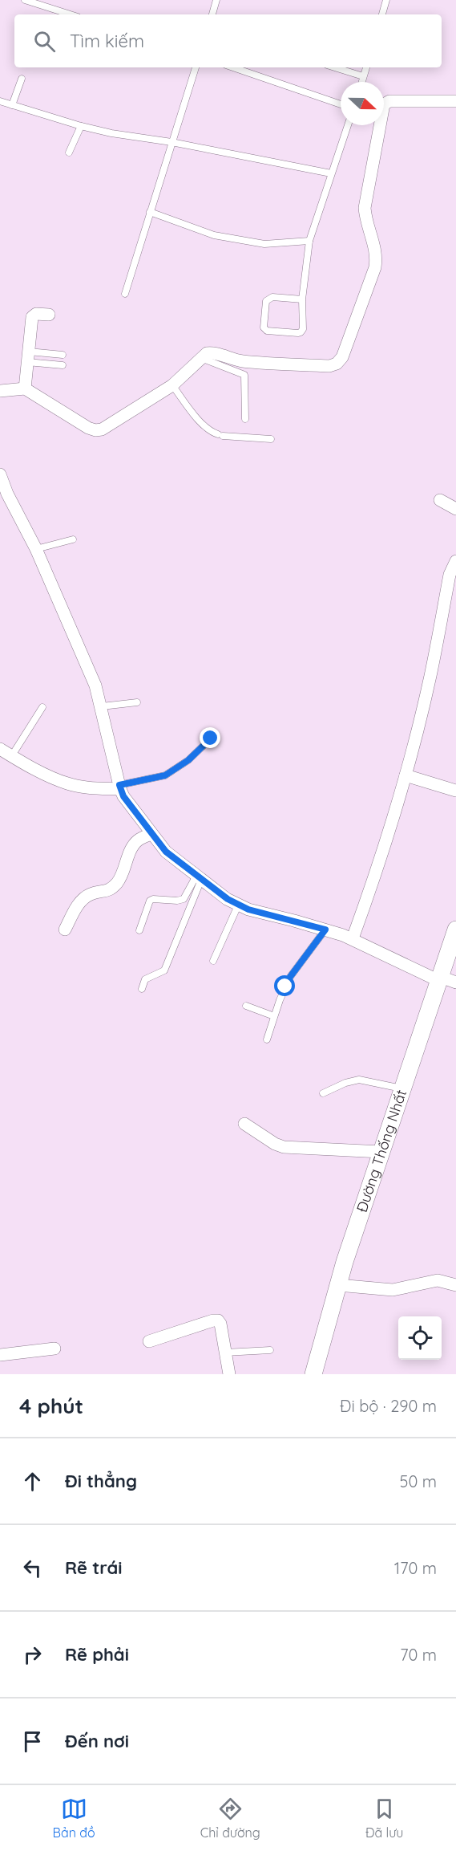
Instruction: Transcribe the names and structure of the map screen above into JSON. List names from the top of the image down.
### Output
{
  "streets": {
    "street": ["Đường Thống Nhất"]
  },
  "north": "right",
  "page": {
    "search": "Tìm kiếm",
    "heading": ["4 phút", "Đi bộ · 290 m"],
    "list": [
      ["Đi thẳng", "50 m"],
      ["Rẽ trái", "170 m"],
      ["Rẽ phải", "70 m"],
      "Đến nơi"
    ],
    "nav": ["Bản đồ", "Chỉ đường", "Đã lưu"]
  }
}
